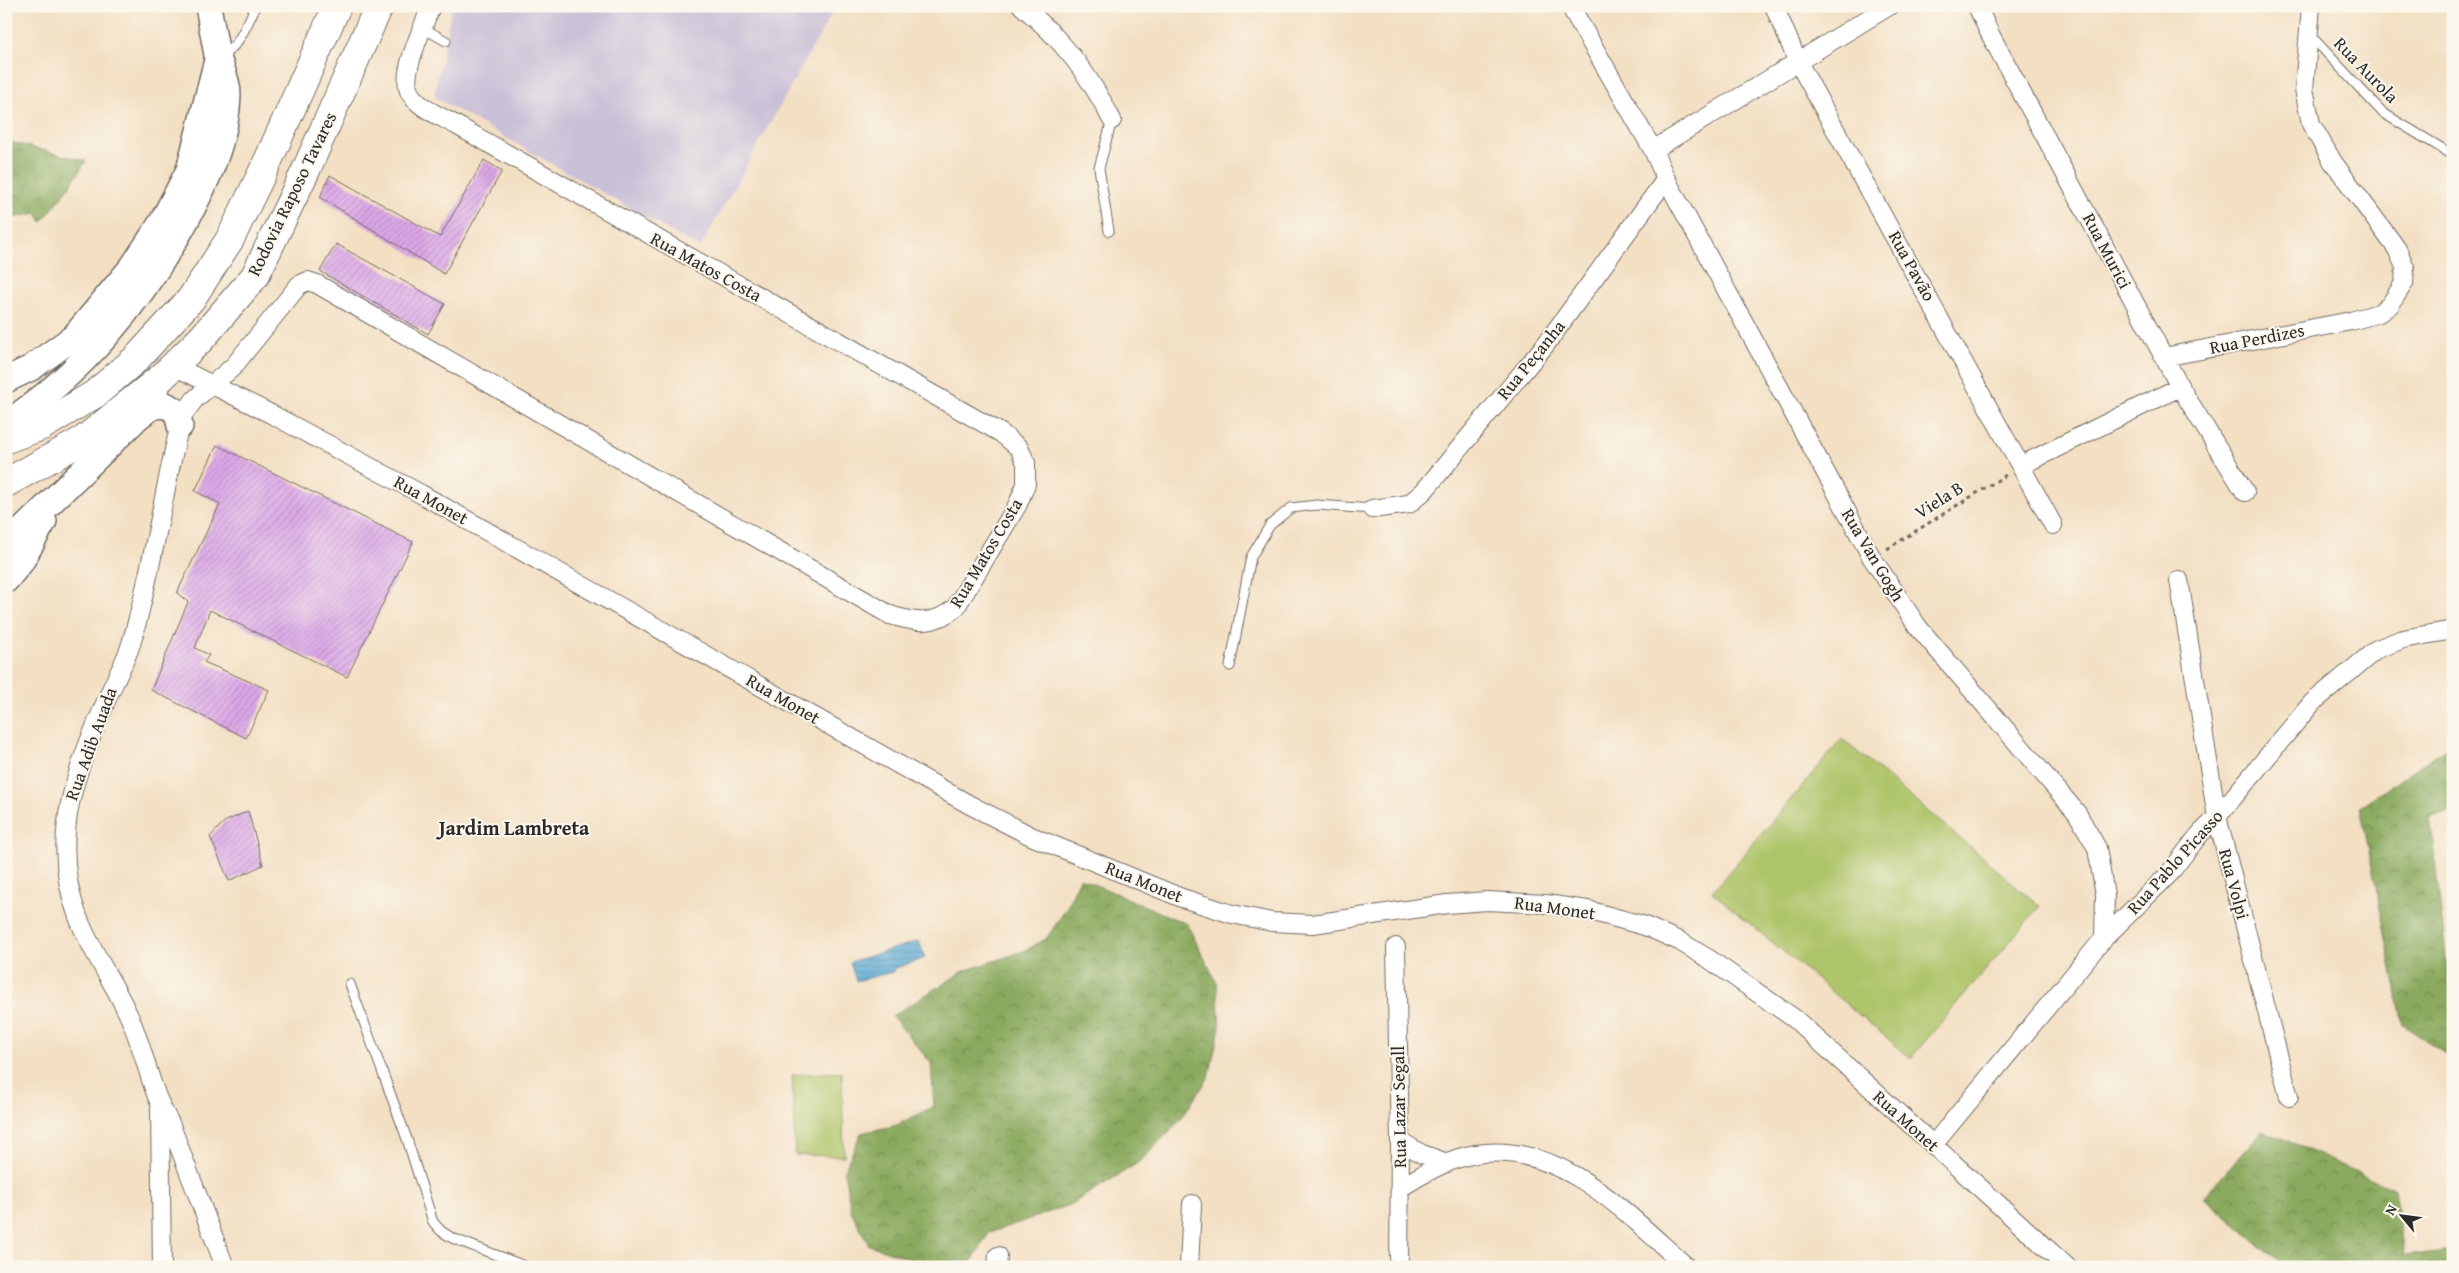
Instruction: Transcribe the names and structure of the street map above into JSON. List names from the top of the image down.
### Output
{
  "streets": {
    "highway": ["Rodovia Raposo Tavares"],
    "street": [
      "Rua Murici",
      "Rua Pavão",
      "Rua Matos Costa",
      "Rua Perdizes",
      "Rua Peçanha",
      "Rua Monet",
      "Rua Van Gogh",
      "Rua Adib Auada",
      "Rua Pablo Picasso",
      "Rua Volpi",
      "Rua Lazar Segall"
    ],
    "lane": ["Rua Aurola"],
    "path": ["Viela B"]
  },
  "crossings": [
    ["Rua Aurola", "Rua Perdizes"],
    ["Rodovia Raposo Tavares", "Rua Monet"],
    ["Rua Murici", "Rua Perdizes"],
    ["Rua Pavão", "Viela B"],
    ["Rua Matos Costa", "Rua Adib Auada"],
    ["Rua Peçanha", "Rua Van Gogh"],
    ["Rua Monet", "Rua Adib Auada"],
    ["Rua Monet", "Rua Pablo Picasso"],
    ["Viela B", "Rua Van Gogh"],
    ["Rua Van Gogh", "Rua Pablo Picasso"],
    ["Rua Pablo Picasso", "Rua Volpi"]
  ],
  "districts": ["Jardim Lambreta"],
  "north": "top left"
}
